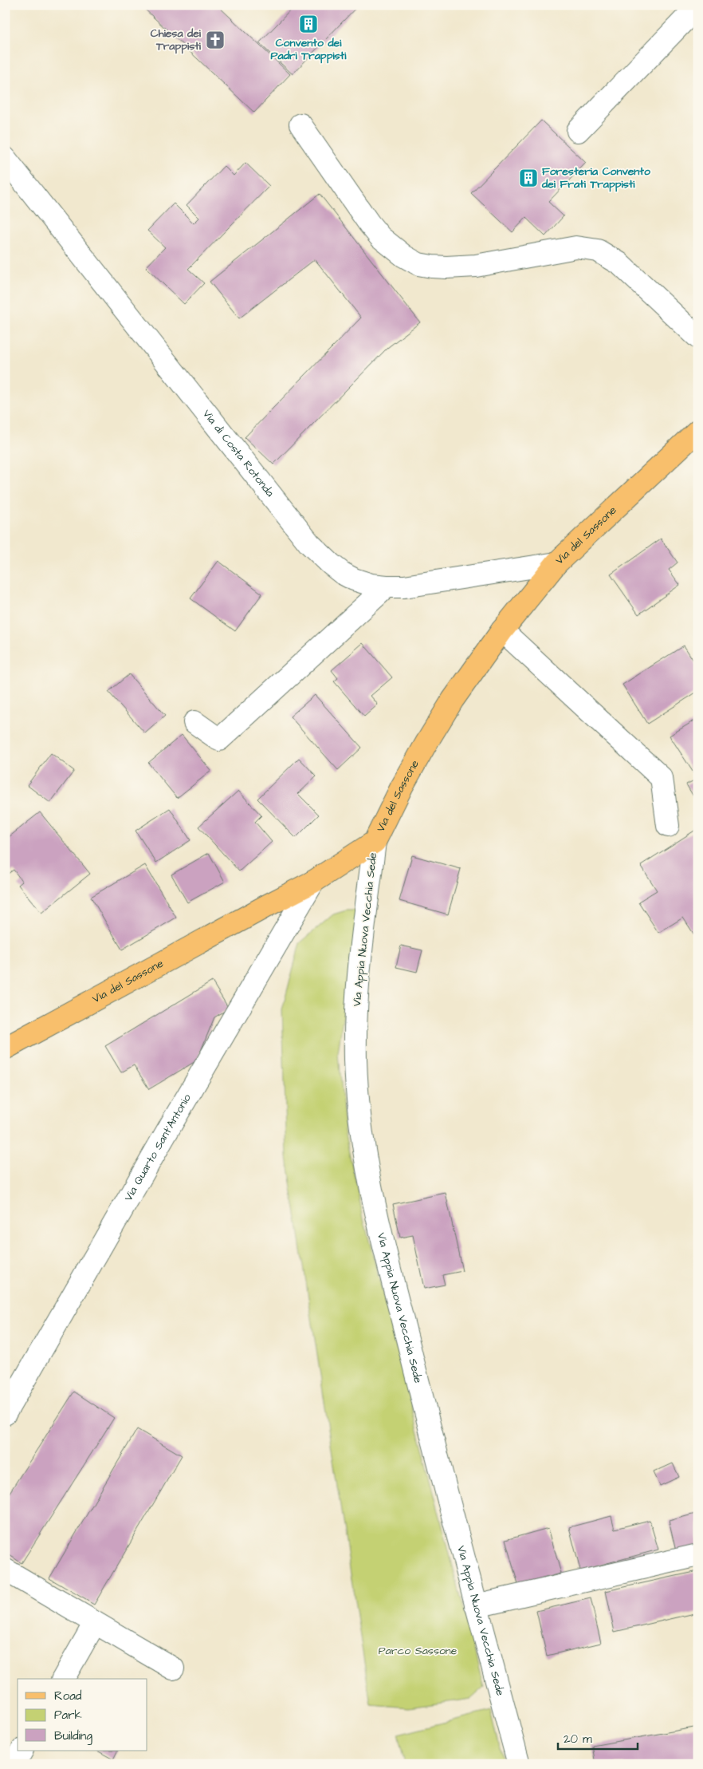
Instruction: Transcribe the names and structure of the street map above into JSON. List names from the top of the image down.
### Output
{
  "streets": {
    "main road": ["Via del Sassone"],
    "street": ["Via di Costa Rotonda", "Via Appia Nuova Vecchia Sede", "Via Quarto Sant'Antonio"]
  },
  "crossings": [
    ["Via di Costa Rotonda", "Via del Sassone"],
    ["Via del Sassone", "Via Appia Nuova Vecchia Sede"],
    ["Via del Sassone", "Via Quarto Sant'Antonio"]
  ],
  "parks": ["Parco Sassone"],
  "places": {
    "building": ["Convento dei Padri Trappisti", "Foresteria Convento dei Frati Trappisti"],
    "church": ["Chiesa dei Trappisti"]
  },
  "legend": ["Road", "Park", "Building"],
  "scale_bar": "20 m"
}
